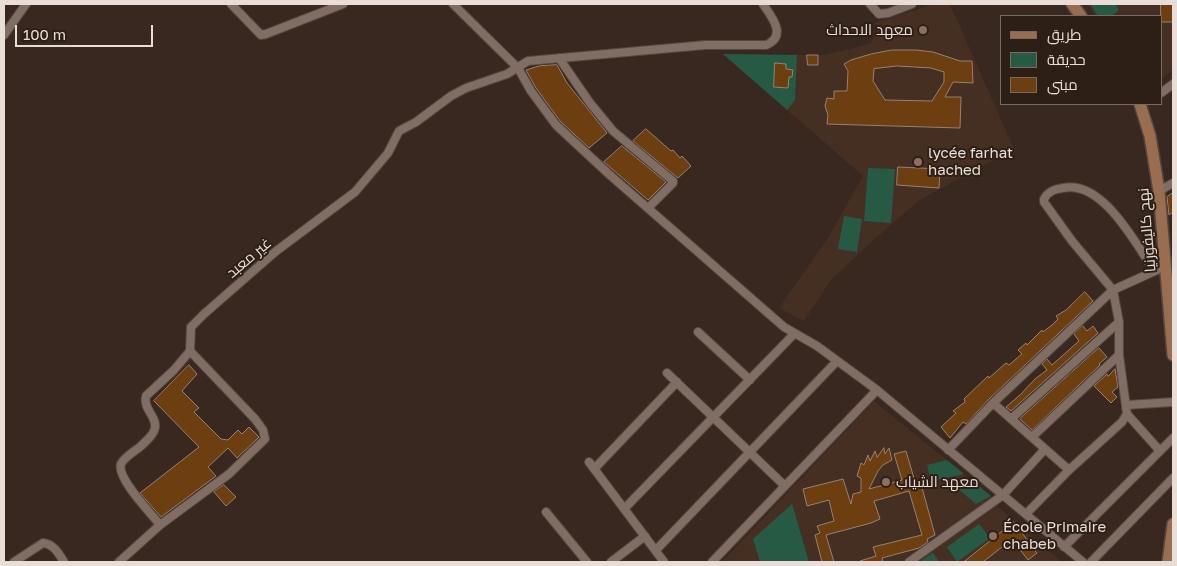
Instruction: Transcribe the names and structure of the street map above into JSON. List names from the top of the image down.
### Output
{
  "streets": {
    "street": ["نهح كاليفورنيا", "غير معبد"]
  },
  "places": [
    "معهد الاحداث",
    "lycée farhat hached",
    "معهد الشياب",
    "École Primaire chabeb"
  ],
  "legend": ["طريق", "حديقة", "مبنى"],
  "scale_bar": "100 m"
}
